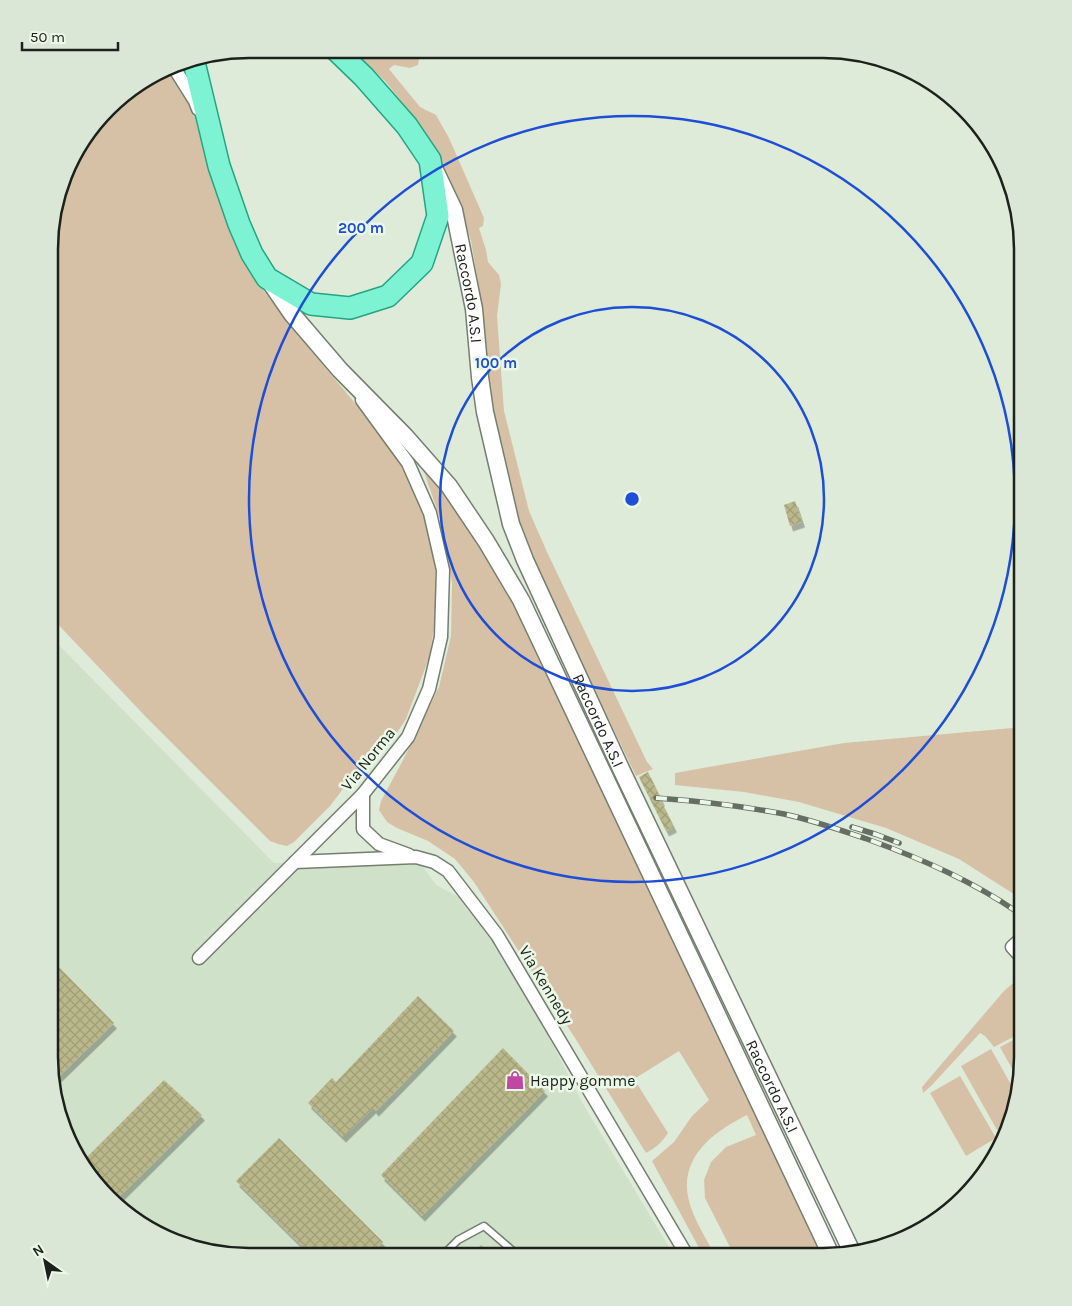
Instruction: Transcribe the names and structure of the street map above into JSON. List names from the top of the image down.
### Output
{
  "streets": {
    "street": ["Raccordo A.S.I", "Via Norma", "Via Kennedy"]
  },
  "crossings": [
    ["Raccordo A.S.I", "Via Norma"],
    ["Via Norma", "Via Kennedy"]
  ],
  "places": {
    "shop": ["Happy gomme"]
  },
  "scale_bar": "50 m",
  "north": "top left",
  "rings": ["200 m", "100 m"]
}
